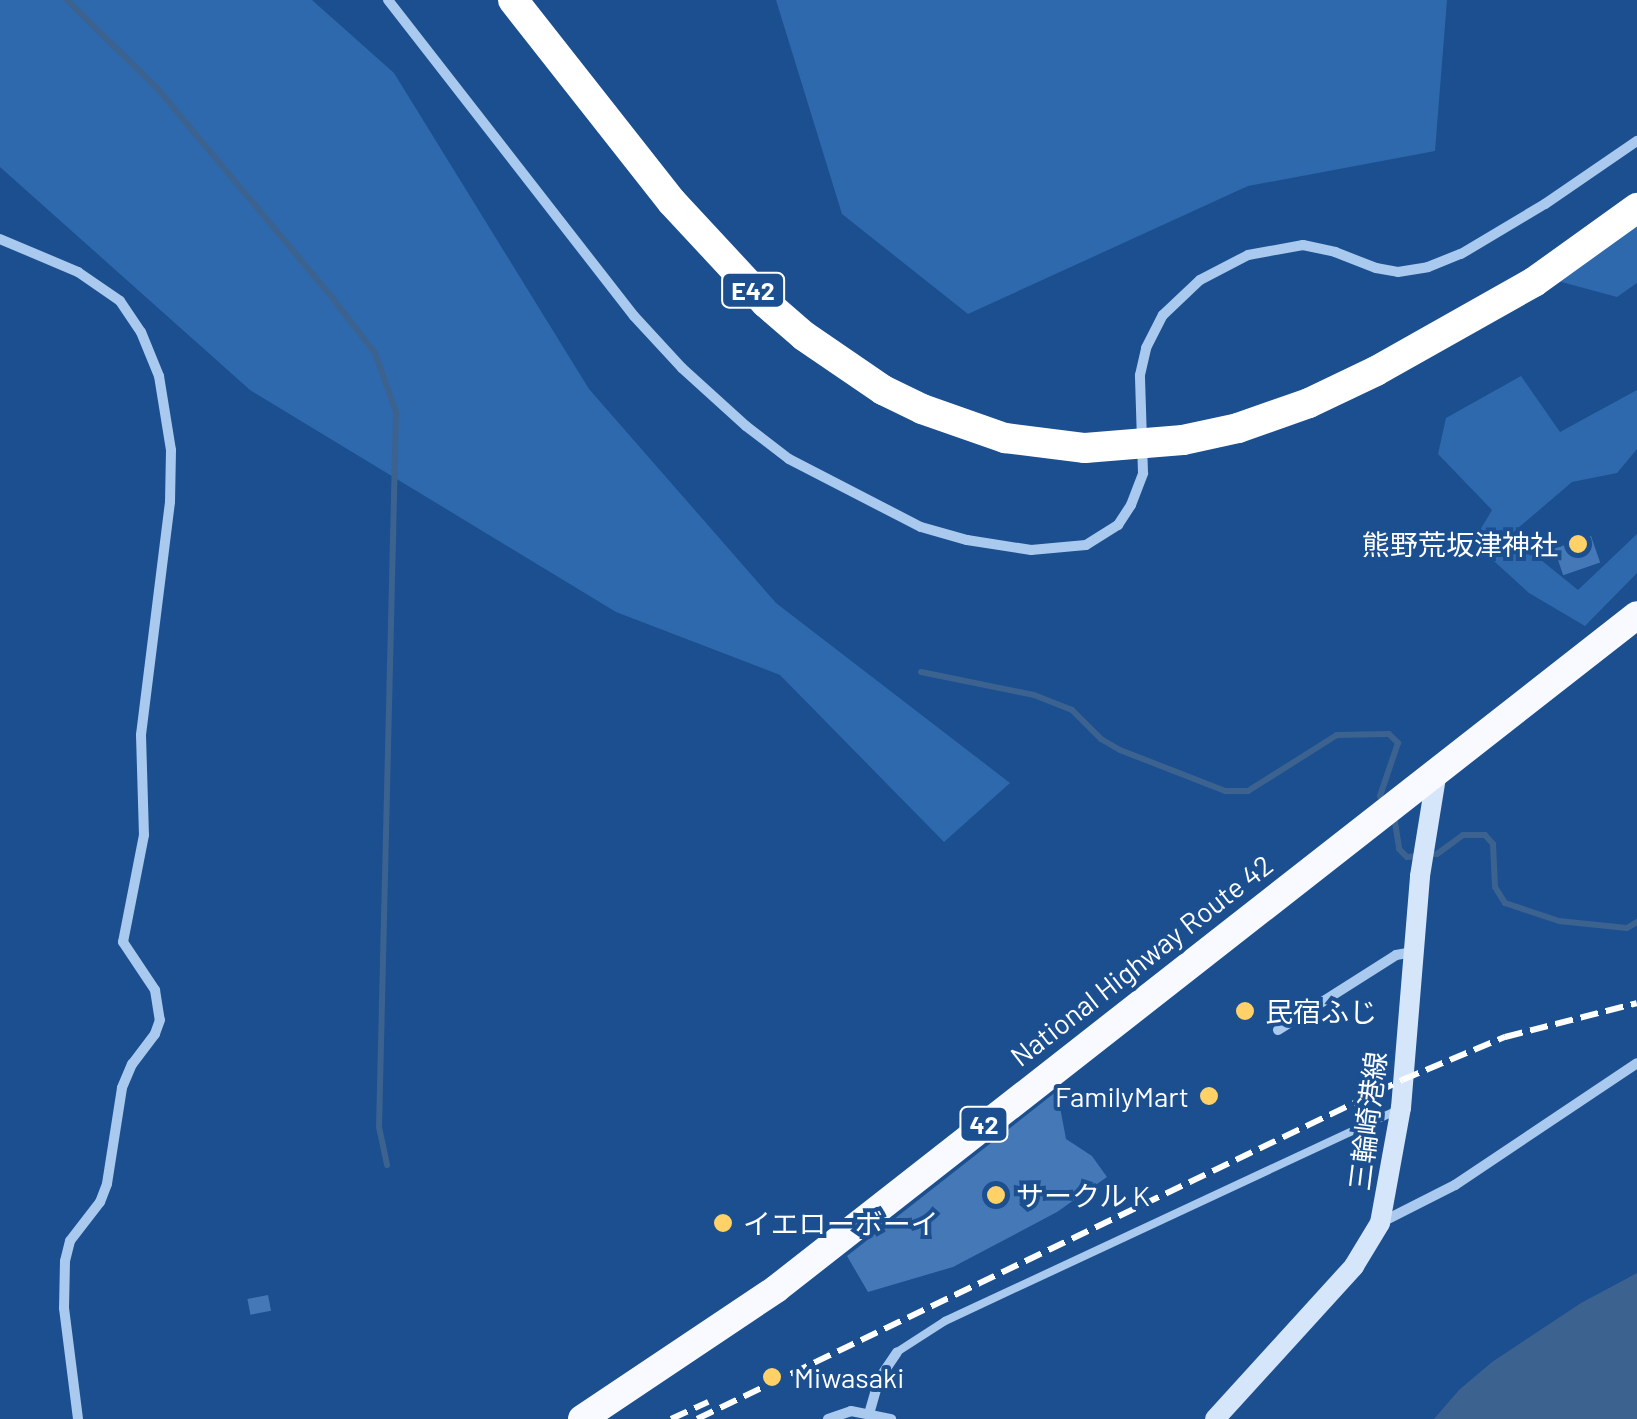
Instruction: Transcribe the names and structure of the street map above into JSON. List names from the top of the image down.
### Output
{
  "streets": {
    "highway": ["E42", "National Highway Route 42", "42"],
    "main road": ["三輪崎港線"]
  },
  "crossings": [
    ["National Highway Route 42", "三輪崎港線"]
  ],
  "places": [
    "熊野荒坂津神社",
    "民宿ふじ",
    "FamilyMart",
    "サークル K",
    "イエローボーイ",
    "Miwasaki"
  ]
}
